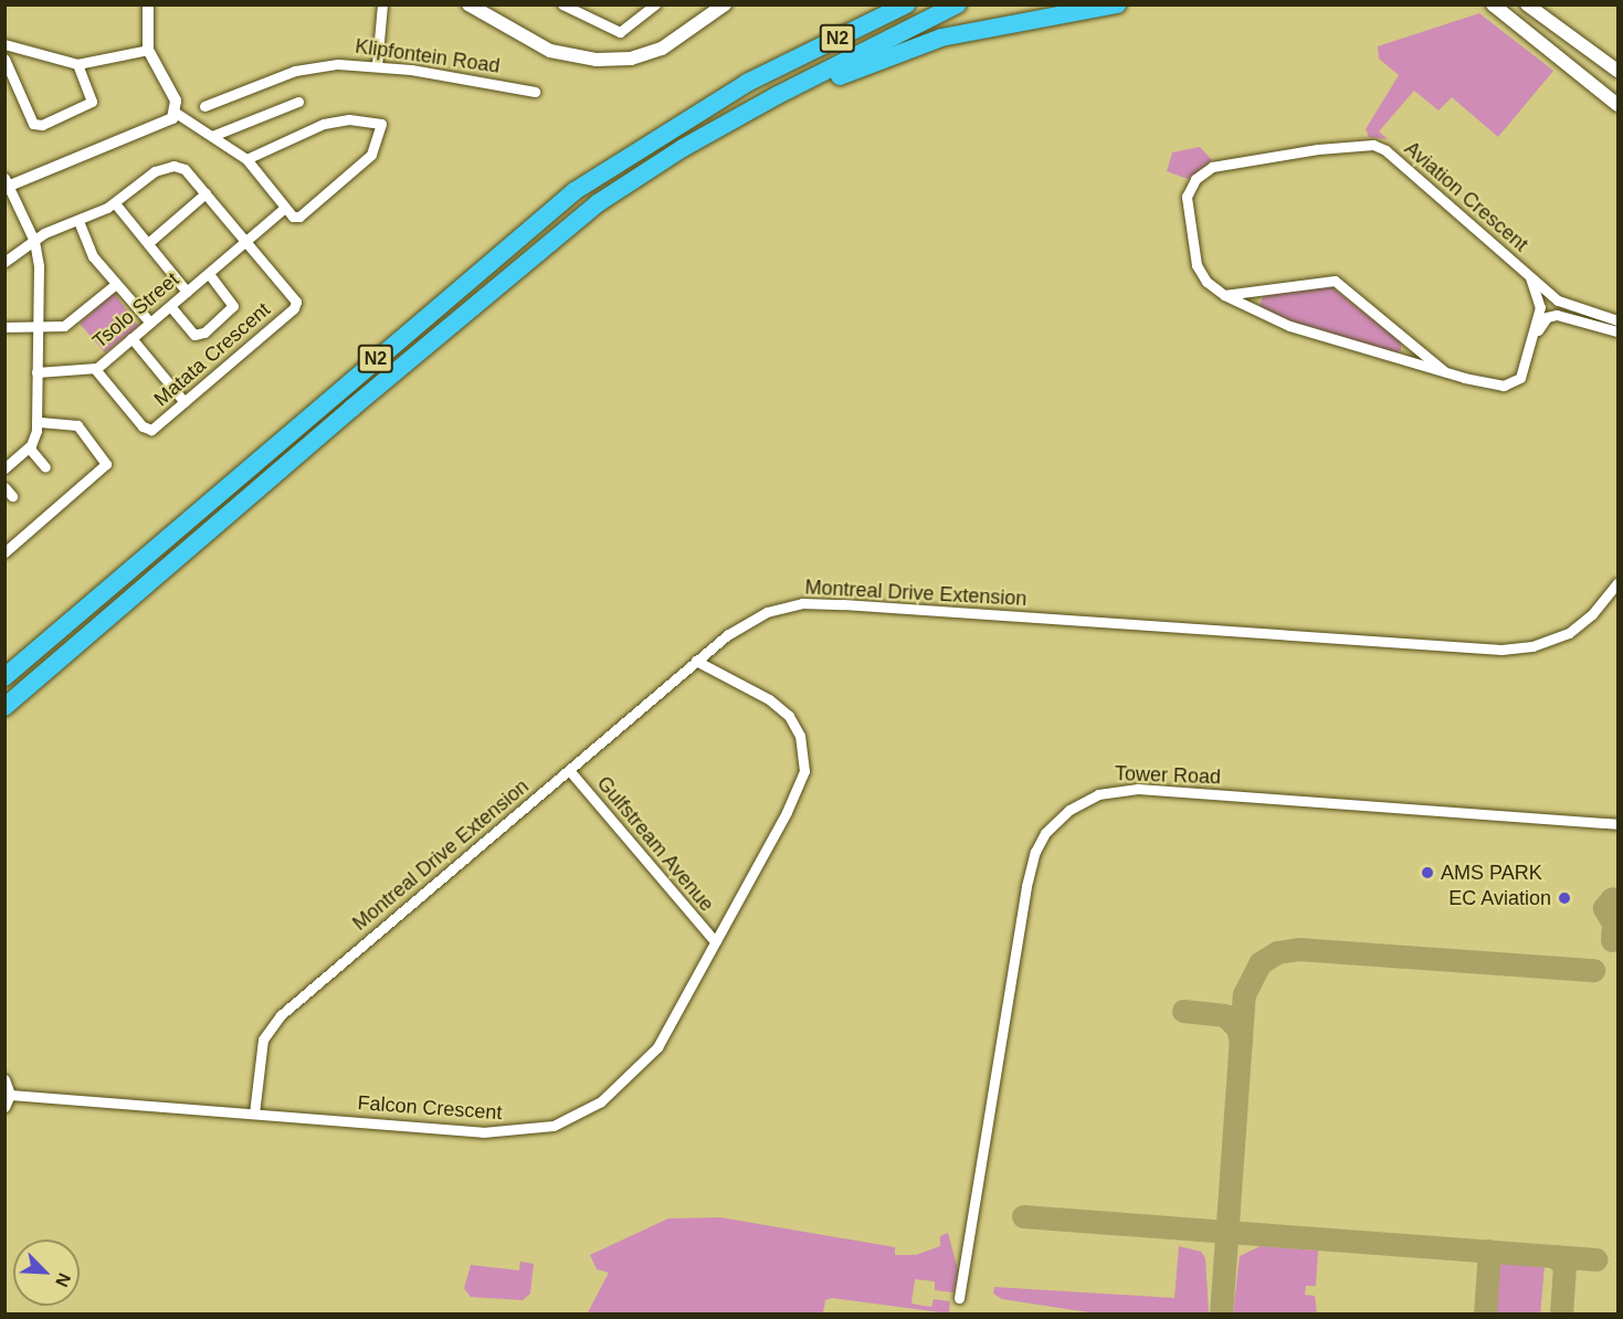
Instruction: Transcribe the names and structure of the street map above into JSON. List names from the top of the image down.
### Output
{
  "streets": {
    "highway": ["N2"],
    "street": [
      "Klipfontein Road",
      "Aviation Crescent",
      "Tsolo Street",
      "Matata Crescent",
      "Montreal Drive Extension",
      "Tower Road",
      "Gulfstream Avenue",
      "Falcon Crescent"
    ]
  },
  "crossings": [
    ["Tsolo Street", "Matata Crescent"],
    ["Montreal Drive Extension", "Gulfstream Avenue"],
    ["Montreal Drive Extension", "Falcon Crescent"],
    ["Gulfstream Avenue", "Falcon Crescent"]
  ],
  "places": ["AMS PARK", "EC Aviation"],
  "north": "bottom right"
}
